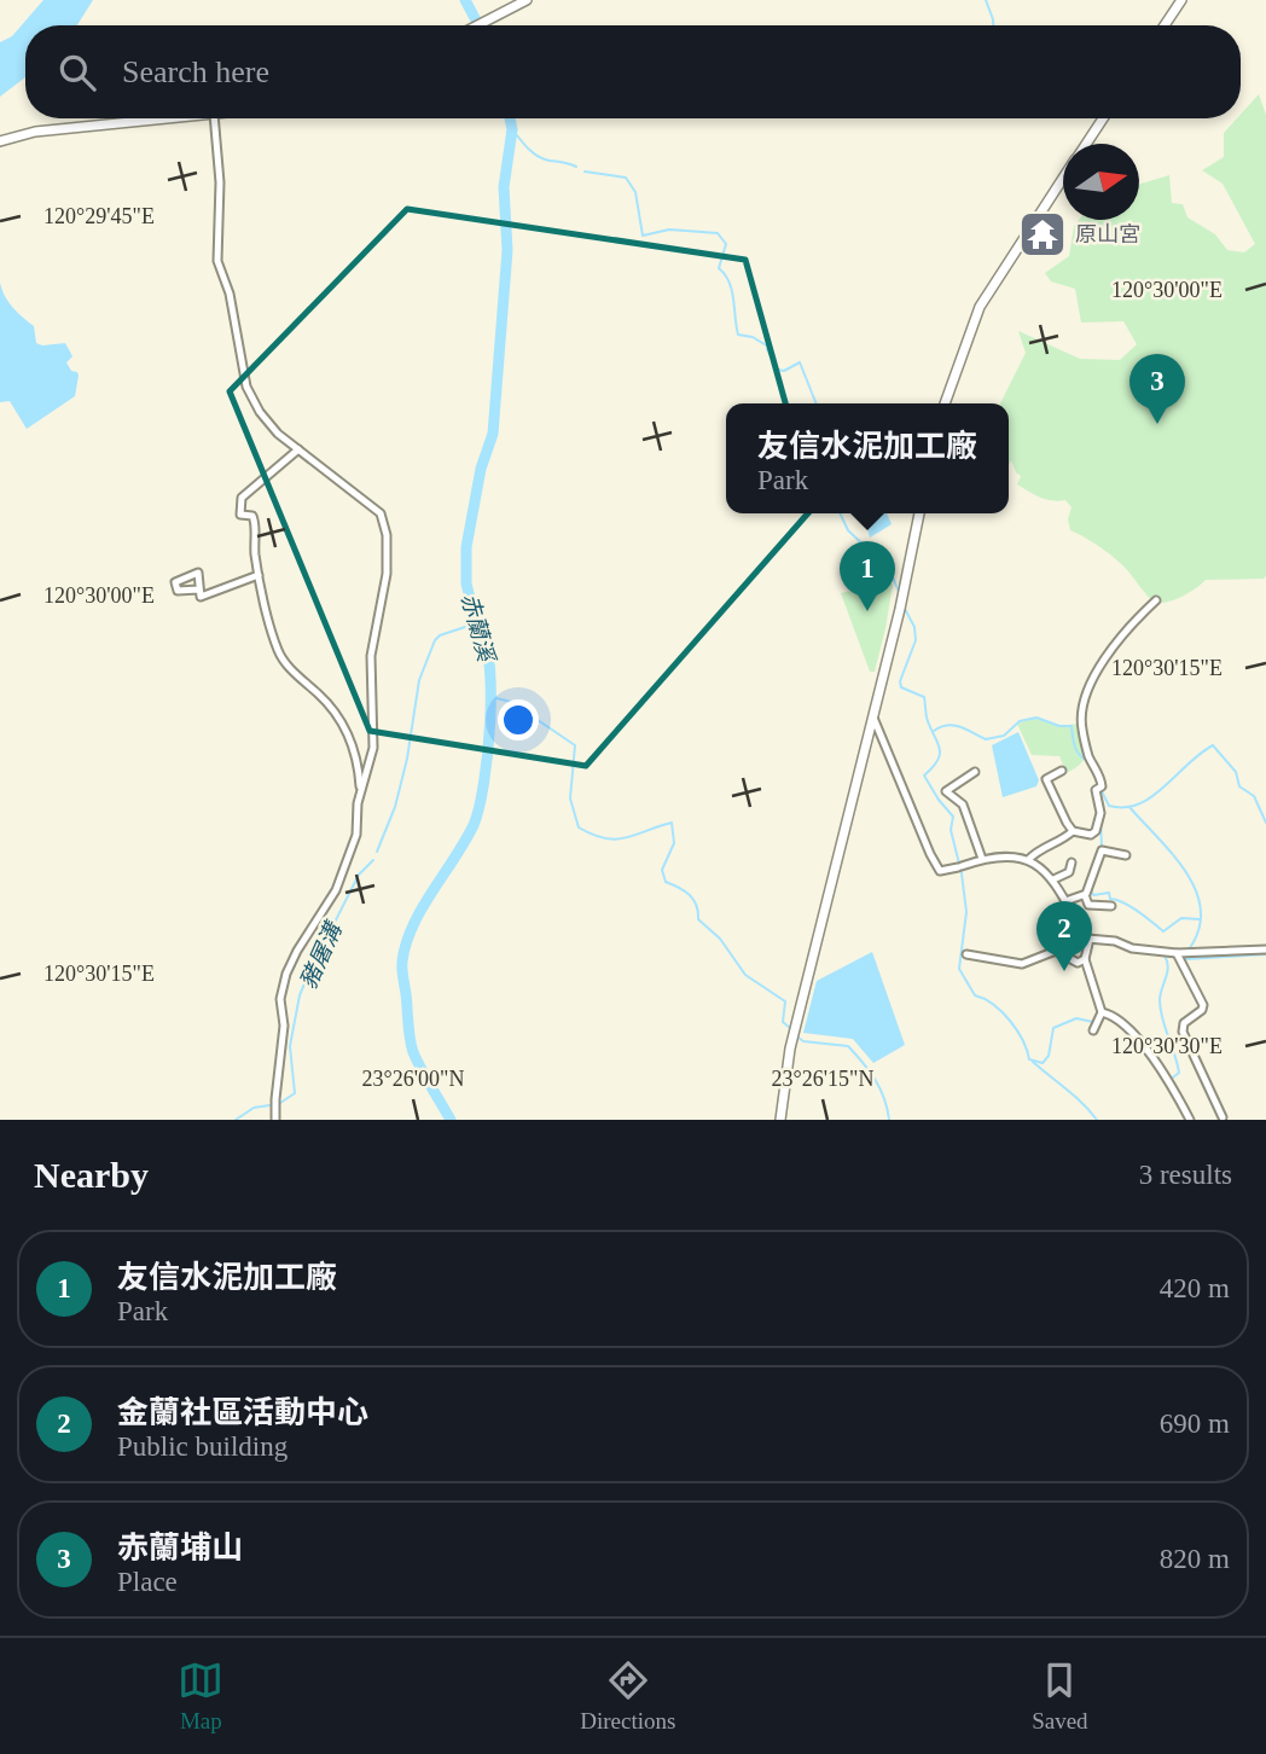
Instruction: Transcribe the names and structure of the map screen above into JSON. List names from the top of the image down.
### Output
{
  "water": ["赤蘭溪", "豬屠溝"],
  "places": {
    "temple": ["原山宮"]
  },
  "north": "right",
  "page": {
    "search": "Search here",
    "pins": ["3", "1", "2"],
    "popup": ["友信水泥加工廠", "Park"],
    "heading": ["Nearby", "3 results"],
    "list": [
      {
        "mark": "1",
        "name": "友信水泥加工廠",
        "note": "Park",
        "value": "420 m"
      },
      {
        "mark": "2",
        "name": "金蘭社區活動中心",
        "note": "Public building",
        "value": "690 m"
      },
      {
        "mark": "3",
        "name": "赤蘭埔山",
        "note": "Place",
        "value": "820 m"
      }
    ],
    "nav": ["Map", "Directions", "Saved"]
  },
  "coordinates": [
    "120°29'45\"E",
    "120°30'00\"E",
    "120°30'15\"E",
    "120°30'30\"E",
    "23°26'00\"N",
    "23°26'15\"N"
  ]
}
